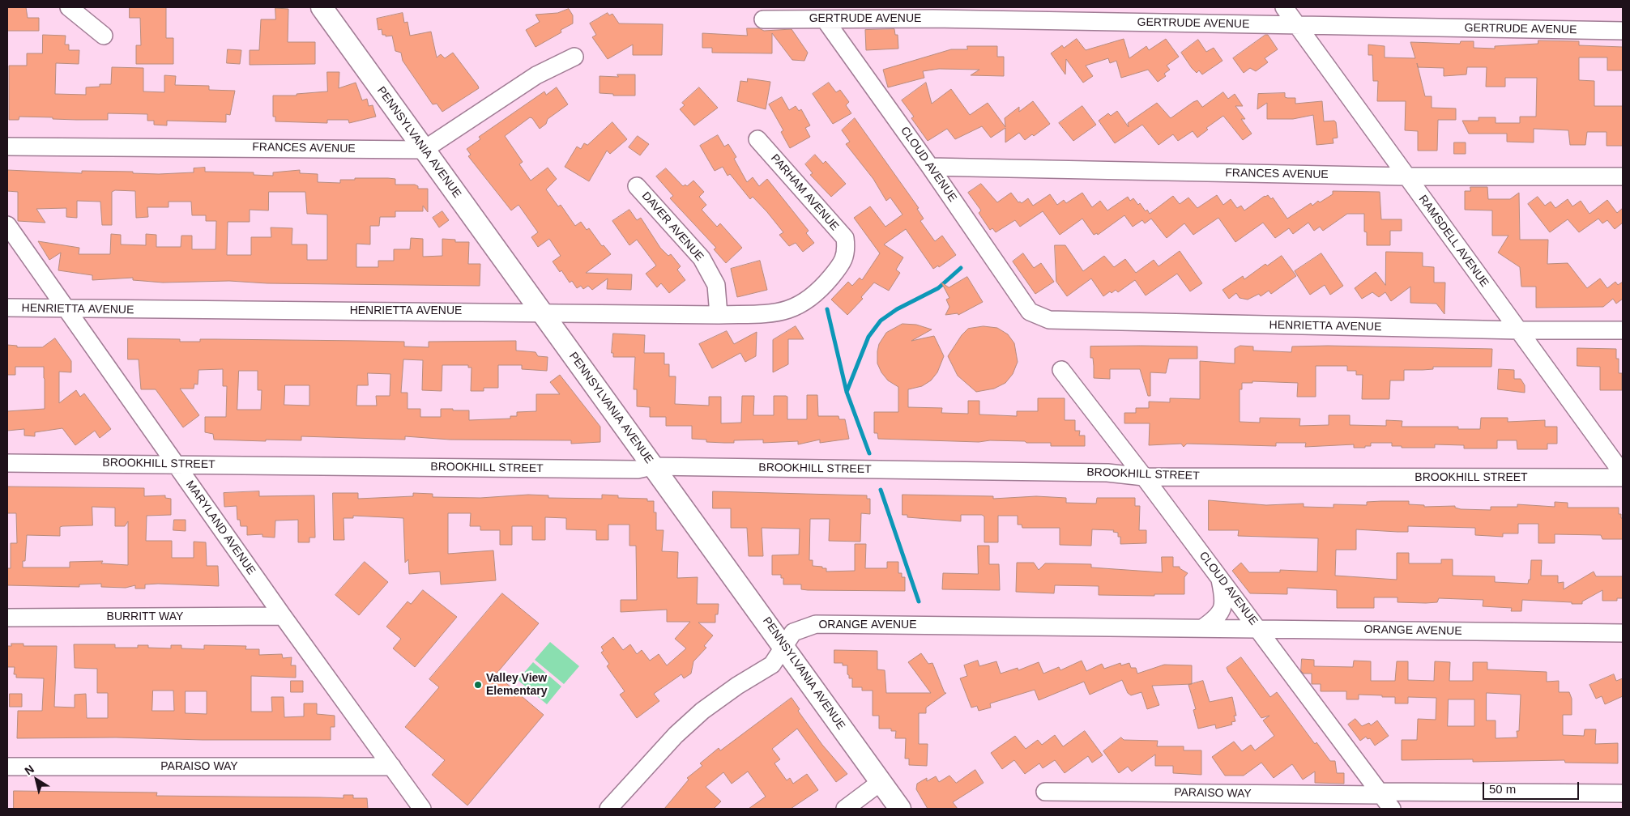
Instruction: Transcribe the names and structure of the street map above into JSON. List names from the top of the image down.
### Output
{
  "streets": {
    "main road": ["PENNSYLVANIA AVENUE"],
    "street": [
      "GERTRUDE AVENUE",
      "FRANCES AVENUE",
      "CLOUD AVENUE",
      "PARHAM AVENUE",
      "DAVER AVENUE",
      "RAMSDELL AVENUE",
      "HENRIETTA AVENUE",
      "BROOKHILL STREET",
      "MARYLAND AVENUE",
      "BURRITT WAY",
      "ORANGE AVENUE",
      "PARAISO WAY"
    ]
  },
  "crossings": [
    ["GERTRUDE AVENUE", "CLOUD AVENUE"],
    ["GERTRUDE AVENUE", "RAMSDELL AVENUE"],
    ["PENNSYLVANIA AVENUE", "FRANCES AVENUE"],
    ["PENNSYLVANIA AVENUE", "HENRIETTA AVENUE"],
    ["PENNSYLVANIA AVENUE", "BROOKHILL STREET"],
    ["PENNSYLVANIA AVENUE", "ORANGE AVENUE"],
    ["FRANCES AVENUE", "CLOUD AVENUE"],
    ["FRANCES AVENUE", "RAMSDELL AVENUE"],
    ["CLOUD AVENUE", "HENRIETTA AVENUE"],
    ["CLOUD AVENUE", "BROOKHILL STREET"],
    ["CLOUD AVENUE", "ORANGE AVENUE"],
    ["CLOUD AVENUE", "PARAISO WAY"],
    ["PARHAM AVENUE", "HENRIETTA AVENUE"],
    ["DAVER AVENUE", "HENRIETTA AVENUE"],
    ["RAMSDELL AVENUE", "HENRIETTA AVENUE"],
    ["HENRIETTA AVENUE", "MARYLAND AVENUE"],
    ["BROOKHILL STREET", "MARYLAND AVENUE"],
    ["MARYLAND AVENUE", "BURRITT WAY"],
    ["MARYLAND AVENUE", "PARAISO WAY"]
  ],
  "places": ["Valley View Elementary"],
  "scale_bar": "50 m",
  "north": "top left"
}
